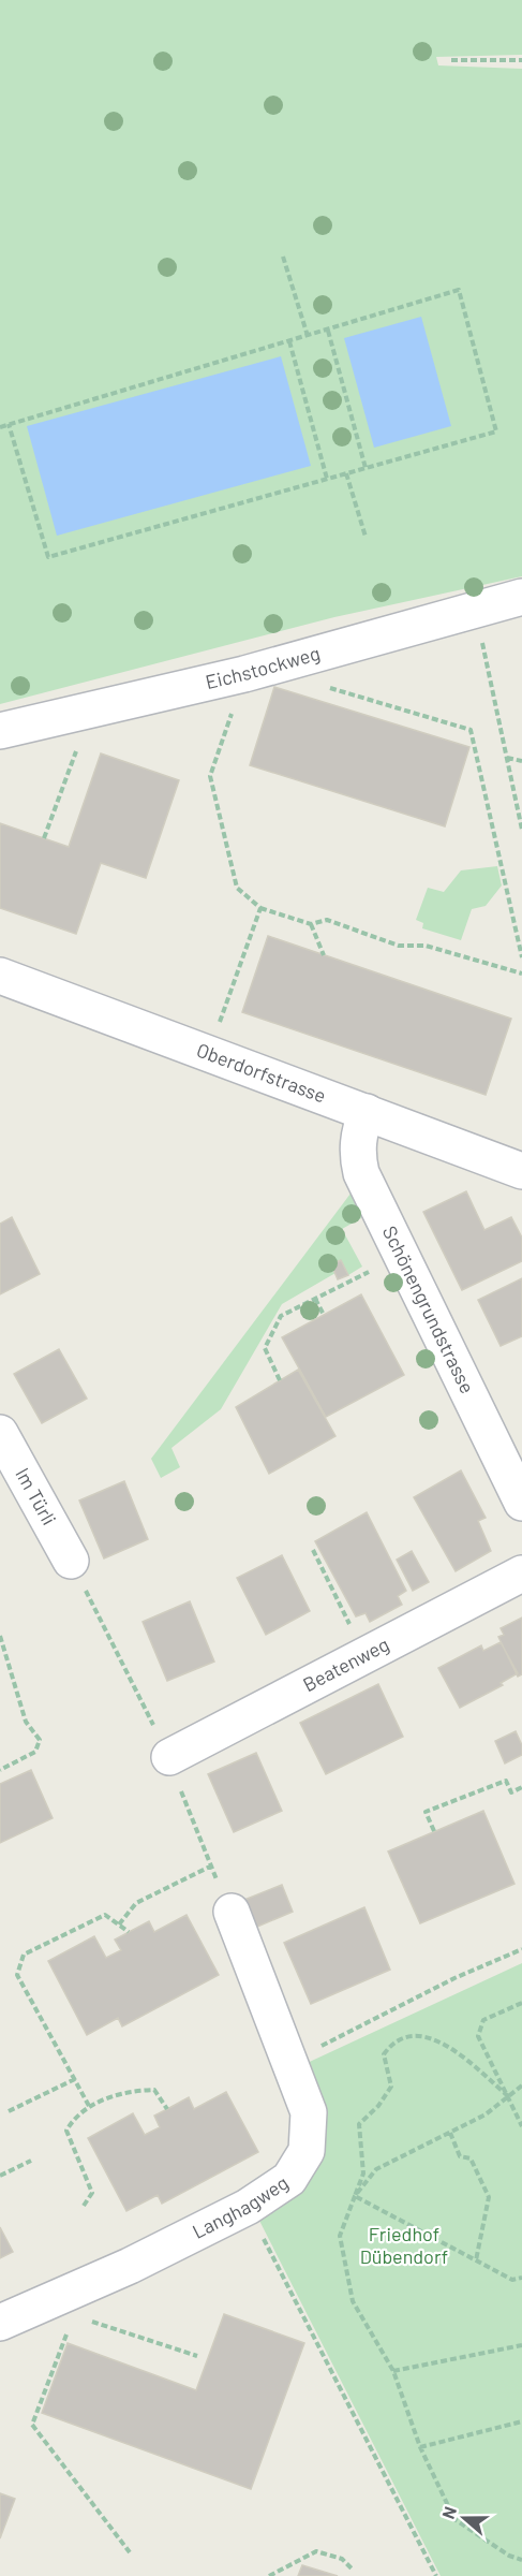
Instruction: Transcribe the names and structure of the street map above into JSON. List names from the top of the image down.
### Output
{
  "streets": {
    "street": [
      "Eichstockweg",
      "Oberdorfstrasse",
      "Schönengrundstrasse",
      "Im Türli",
      "Beatenweg",
      "Langhagweg"
    ]
  },
  "crossings": [
    ["Oberdorfstrasse", "Schönengrundstrasse"]
  ],
  "parks": ["Friedhof Dübendorf"],
  "north": "left"
}
